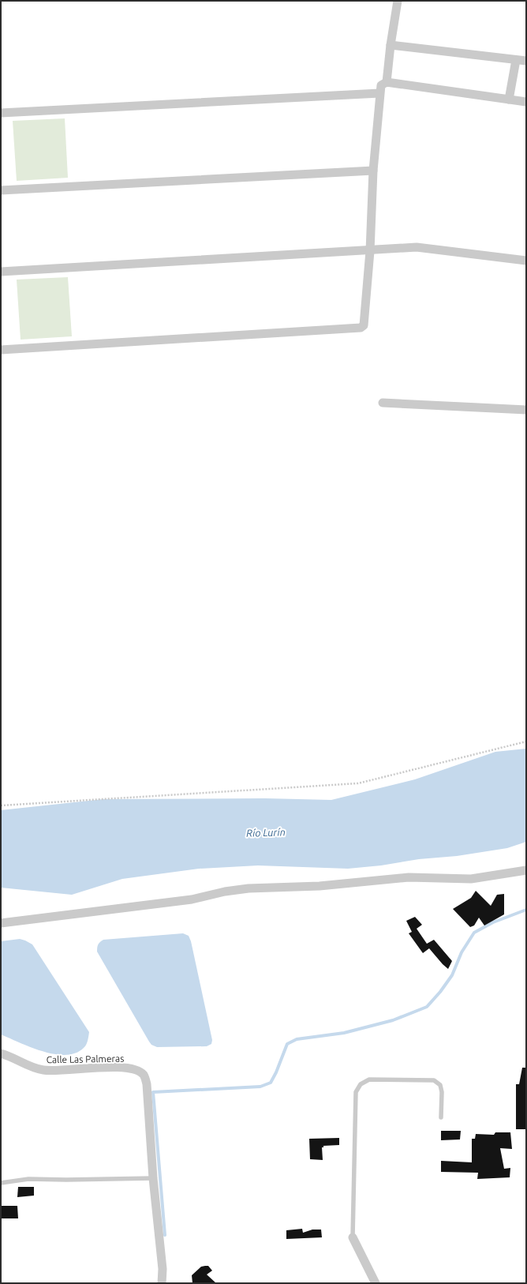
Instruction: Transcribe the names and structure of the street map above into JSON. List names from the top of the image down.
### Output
{
  "streets": {
    "street": ["Calle Las Palmeras"]
  },
  "water": ["Río Lurín"]
}
